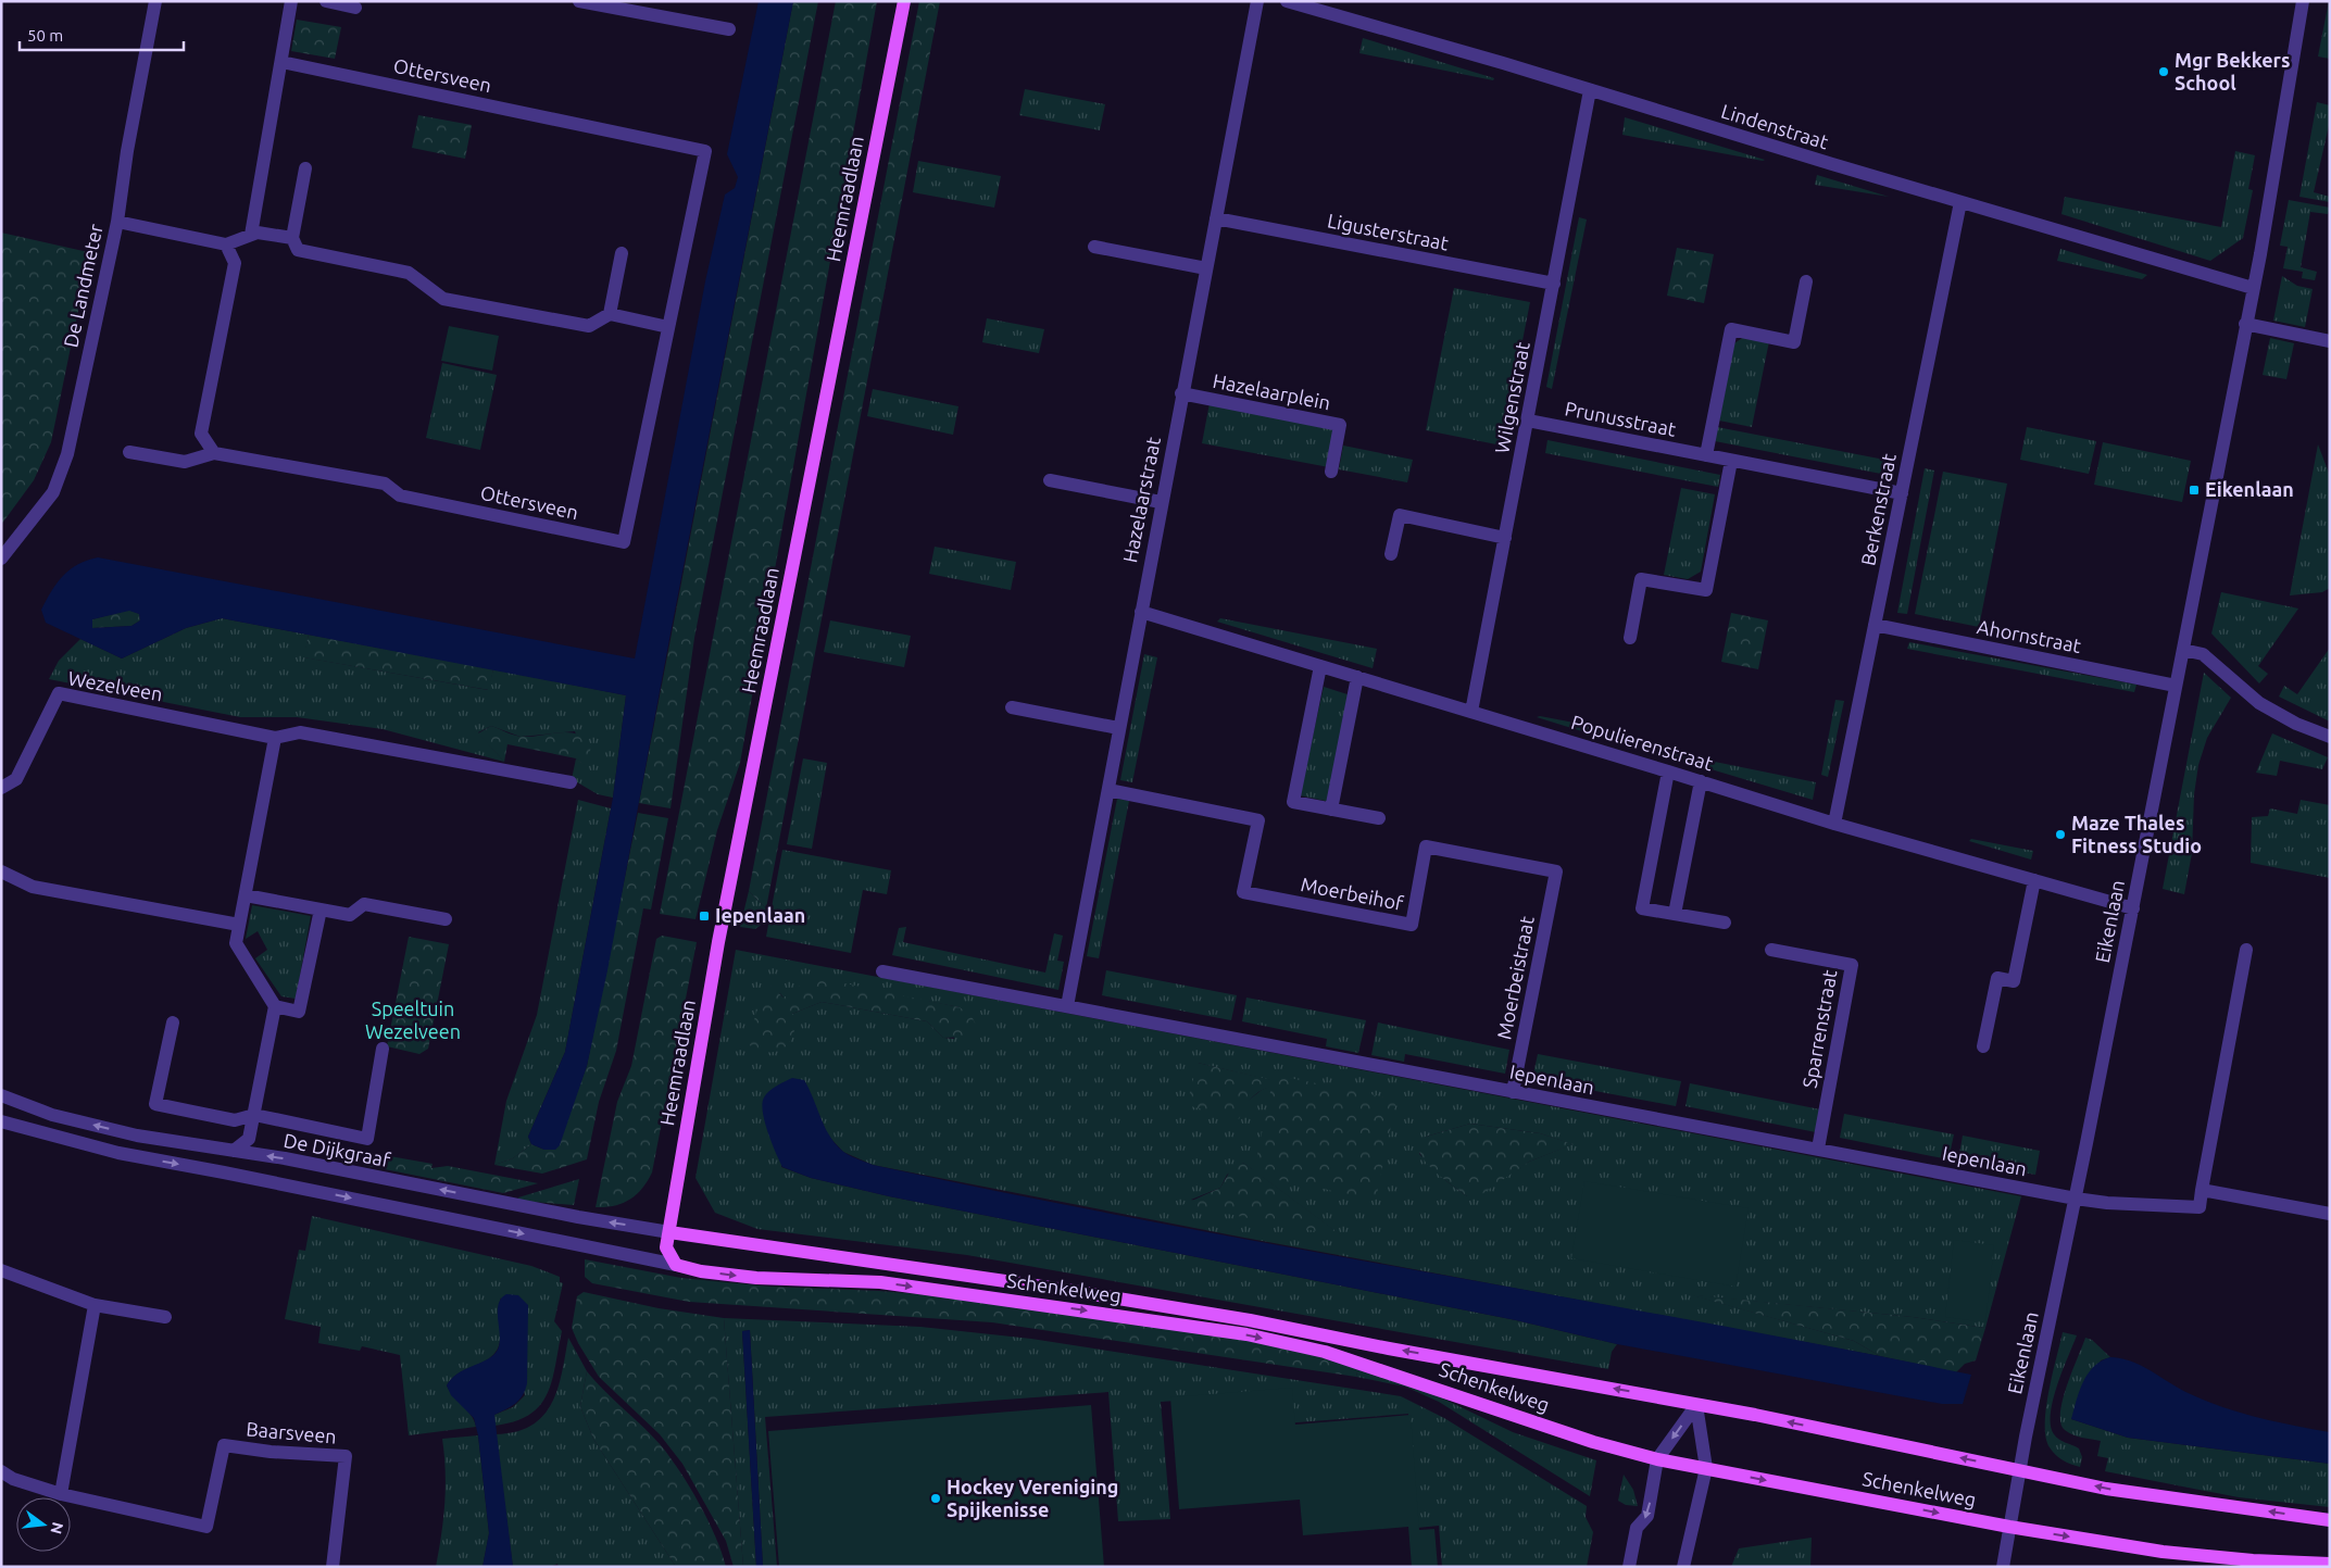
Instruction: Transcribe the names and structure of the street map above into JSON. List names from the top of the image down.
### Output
{
  "streets": {
    "main road": ["Heemraadlaan", "Schenkelweg"],
    "street": [
      "Ottersveen",
      "Lindenstraat",
      "Ligusterstraat",
      "De Landmeter",
      "Hazelaarplein",
      "Wilgenstraat",
      "Prunusstraat",
      "Hazelaarstraat",
      "Berkenstraat",
      "Ahornstraat",
      "Wezelveen",
      "Populierenstraat",
      "Moerbeihof",
      "Eikenlaan",
      "Moerbeistraat",
      "Sparrenstraat",
      "Iepenlaan",
      "De Dijkgraaf",
      "Baarsveen"
    ]
  },
  "crossings": [
    ["Lindenstraat", "Wilgenstraat"],
    ["Lindenstraat", "Berkenstraat"],
    ["Lindenstraat", "Eikenlaan"],
    ["Heemraadlaan", "De Dijkgraaf"],
    ["Heemraadlaan", "Schenkelweg"],
    ["Ligusterstraat", "Wilgenstraat"],
    ["Ligusterstraat", "Hazelaarstraat"],
    ["Hazelaarplein", "Hazelaarstraat"],
    ["Wilgenstraat", "Prunusstraat"],
    ["Wilgenstraat", "Populierenstraat"],
    ["Prunusstraat", "Berkenstraat"],
    ["Hazelaarstraat", "Populierenstraat"],
    ["Hazelaarstraat", "Moerbeihof"],
    ["Hazelaarstraat", "Iepenlaan"],
    ["Berkenstraat", "Ahornstraat"],
    ["Berkenstraat", "Populierenstraat"],
    ["Ahornstraat", "Eikenlaan"],
    ["Populierenstraat", "Eikenlaan"],
    ["Moerbeihof", "Moerbeistraat"],
    ["Eikenlaan", "Iepenlaan"],
    ["Eikenlaan", "Schenkelweg"],
    ["Moerbeistraat", "Iepenlaan"],
    ["Sparrenstraat", "Iepenlaan"],
    ["De Dijkgraaf", "Schenkelweg"]
  ],
  "parks": ["Speeltuin Wezelveen"],
  "places": {
    "other": ["Mgr Bekkers School", "Maze Thales Fitness Studio", "Hockey Vereniging Spijkenisse"],
    "transit": ["Eikenlaan", "Iepenlaan"]
  },
  "scale_bar": "50 m",
  "north": "right"
}
